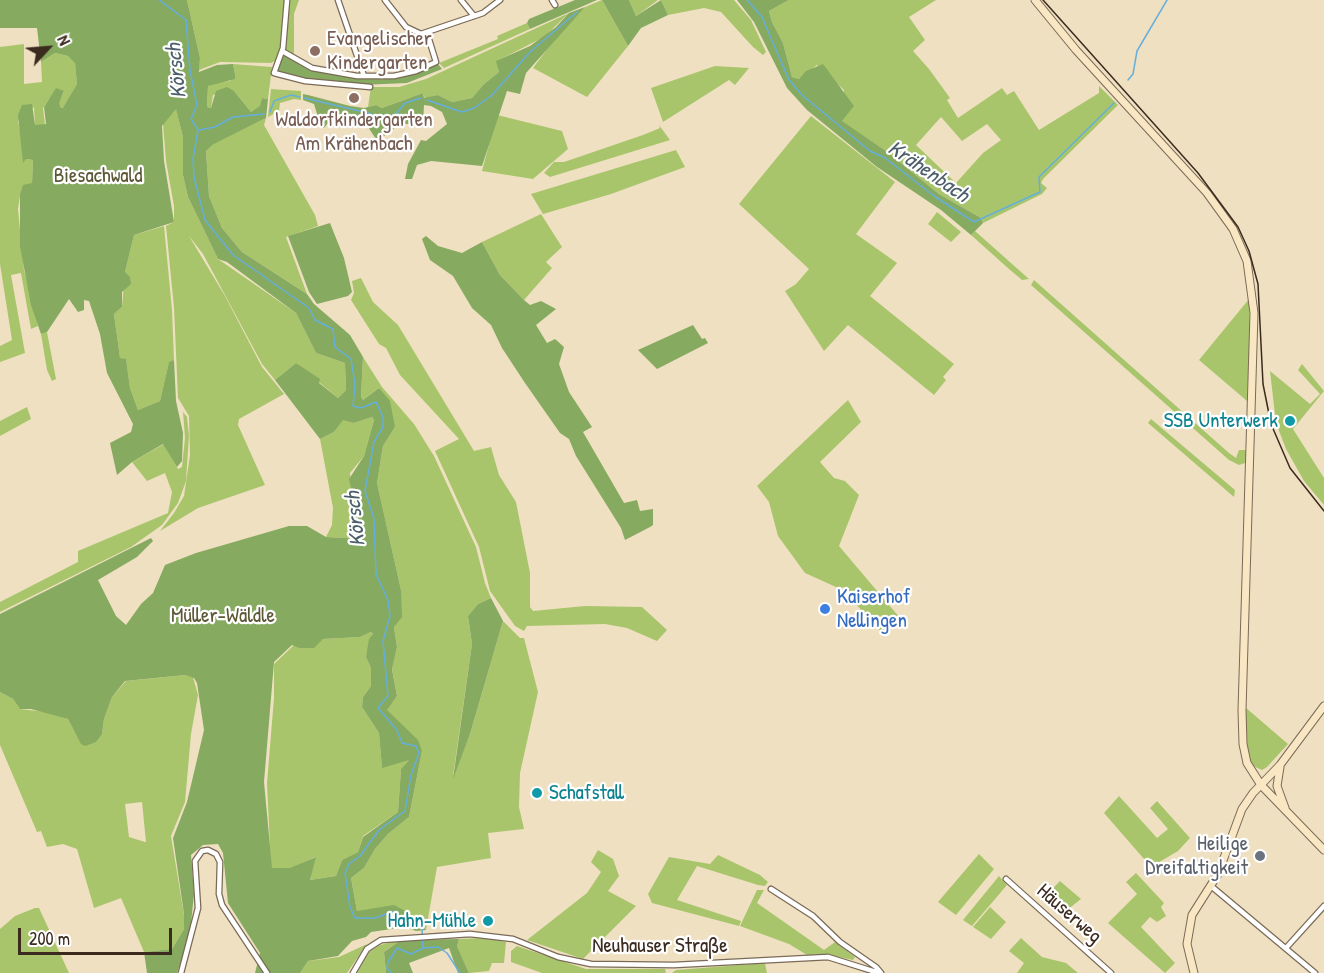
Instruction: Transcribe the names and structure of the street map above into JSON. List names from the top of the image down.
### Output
{
  "streets": {
    "street": ["Häuserweg", "Neuhauser Straße"]
  },
  "water": ["Körsch", "Krähenbach"],
  "parks": ["Biesachwald", "Müller-Wäldle"],
  "places": [
    "Evangelischer Kindergarten",
    "Waldorfkindergarten Am Krähenbach",
    "SSB Unterwerk",
    "Kaiserhof Nellingen",
    "Schafstall",
    "Heilige Dreifaltigkeit",
    "Hahn-Mühle"
  ],
  "scale_bar": "200 m",
  "north": "top right"
}
